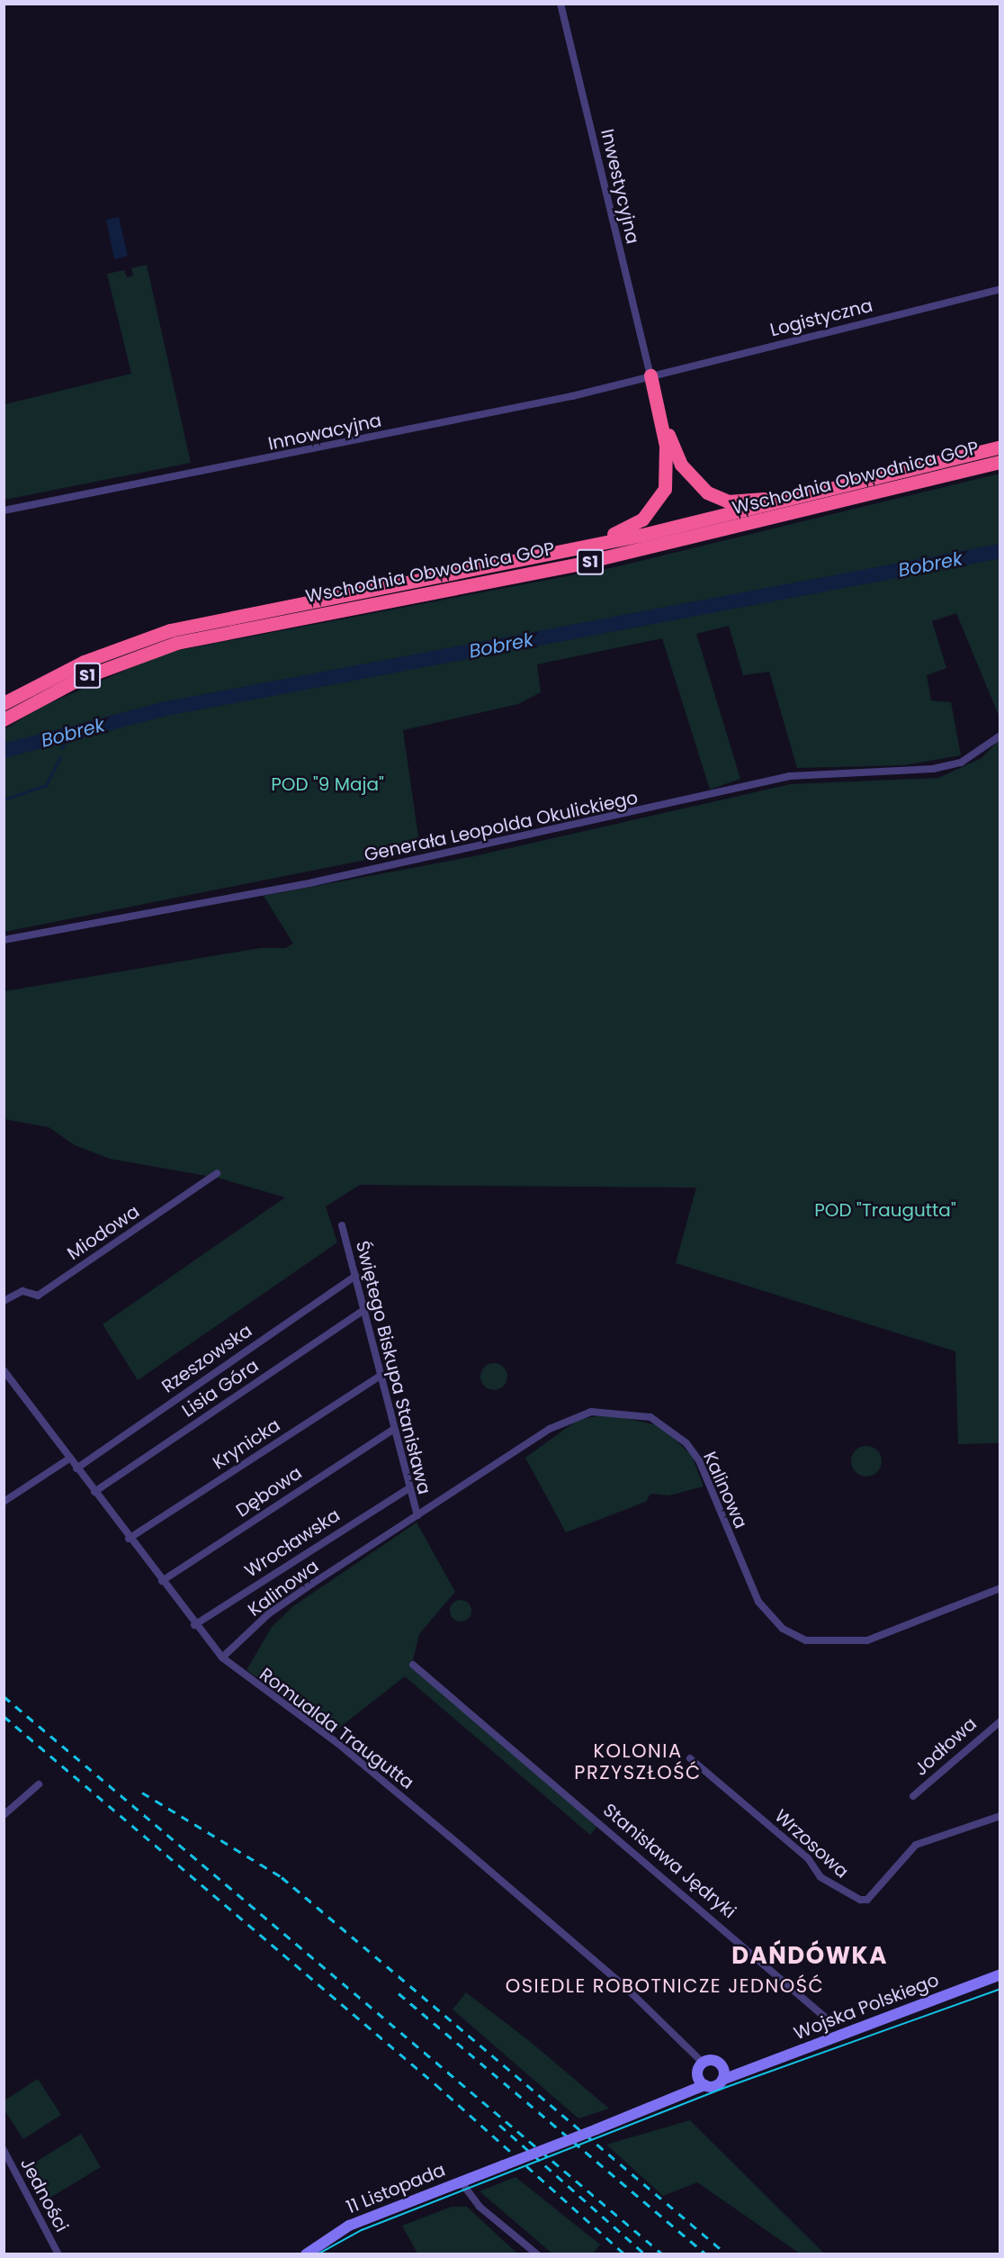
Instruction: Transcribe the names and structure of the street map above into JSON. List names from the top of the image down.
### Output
{
  "streets": {
    "highway": ["Wschodnia Obwodnica GOP", "S1"],
    "main road": ["Wojska Polskiego", "11 Listopada"],
    "street": [
      "Inwestycyjna",
      "Logistyczna",
      "Innowacyjna",
      "Generała Leopolda Okulickiego",
      "Miodowa",
      "Rzeszowska",
      "Świętego Biskupa Stanisława",
      "Lisia Góra",
      "Krynicka",
      "Kalinowa",
      "Dębowa",
      "Wrocławska",
      "Romualda Traugutta",
      "Jodłowa",
      "Wrzosowa",
      "Stanisława Jędryki",
      "Jedności"
    ]
  },
  "crossings": [
    ["Inwestycyjna", "Logistyczna"],
    ["Inwestycyjna", "Innowacyjna"],
    ["Logistyczna", "Innowacyjna"],
    ["Rzeszowska", "Świętego Biskupa Stanisława"],
    ["Rzeszowska", "Romualda Traugutta"],
    ["Świętego Biskupa Stanisława", "Lisia Góra"],
    ["Świętego Biskupa Stanisława", "Krynicka"],
    ["Świętego Biskupa Stanisława", "Kalinowa"],
    ["Świętego Biskupa Stanisława", "Dębowa"],
    ["Świętego Biskupa Stanisława", "Wrocławska"],
    ["Lisia Góra", "Romualda Traugutta"],
    ["Krynicka", "Romualda Traugutta"],
    ["Kalinowa", "Romualda Traugutta"],
    ["Dębowa", "Romualda Traugutta"],
    ["Wrocławska", "Romualda Traugutta"],
    ["Romualda Traugutta", "Wojska Polskiego"]
  ],
  "districts": ["KOLONIA PRZYSZŁOŚĆ", "DAŃDÓWKA", "OSIEDLE ROBOTNICZE JEDNOŚĆ"],
  "water": ["Bobrek"],
  "parks": ["POD \"9 Maja\"", "POD \"Traugutta\""]
}
